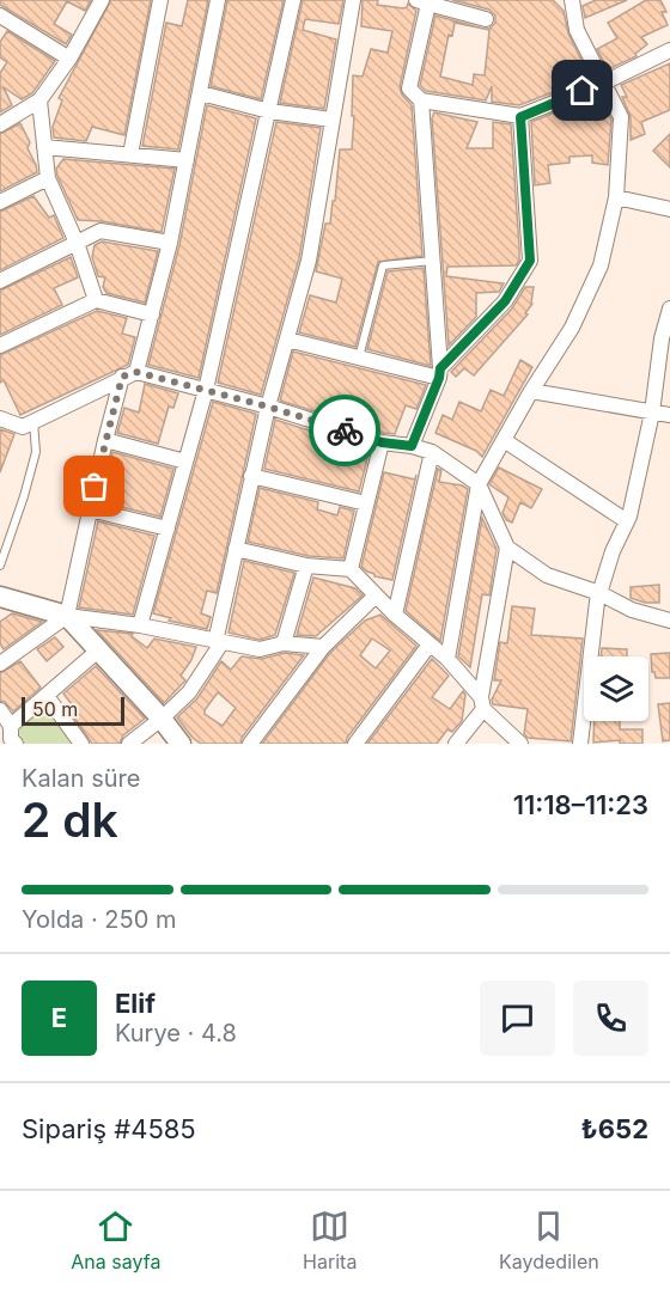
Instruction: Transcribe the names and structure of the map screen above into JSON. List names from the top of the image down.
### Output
{
  "scale_bar": "50 m",
  "page": {
    "scale": "50 m",
    "heading": ["2 dk", "Kalan süre", "11:18–11:23"],
    "panel": [
      "Elif",
      "Kurye · 4.8",
      "Sipariş #4585",
      "₺652"
    ],
    "bar": "Yolda · 250 m",
    "round": "E",
    "tabs": ["Ana sayfa", "Harita", "Kaydedilen"]
  }
}
